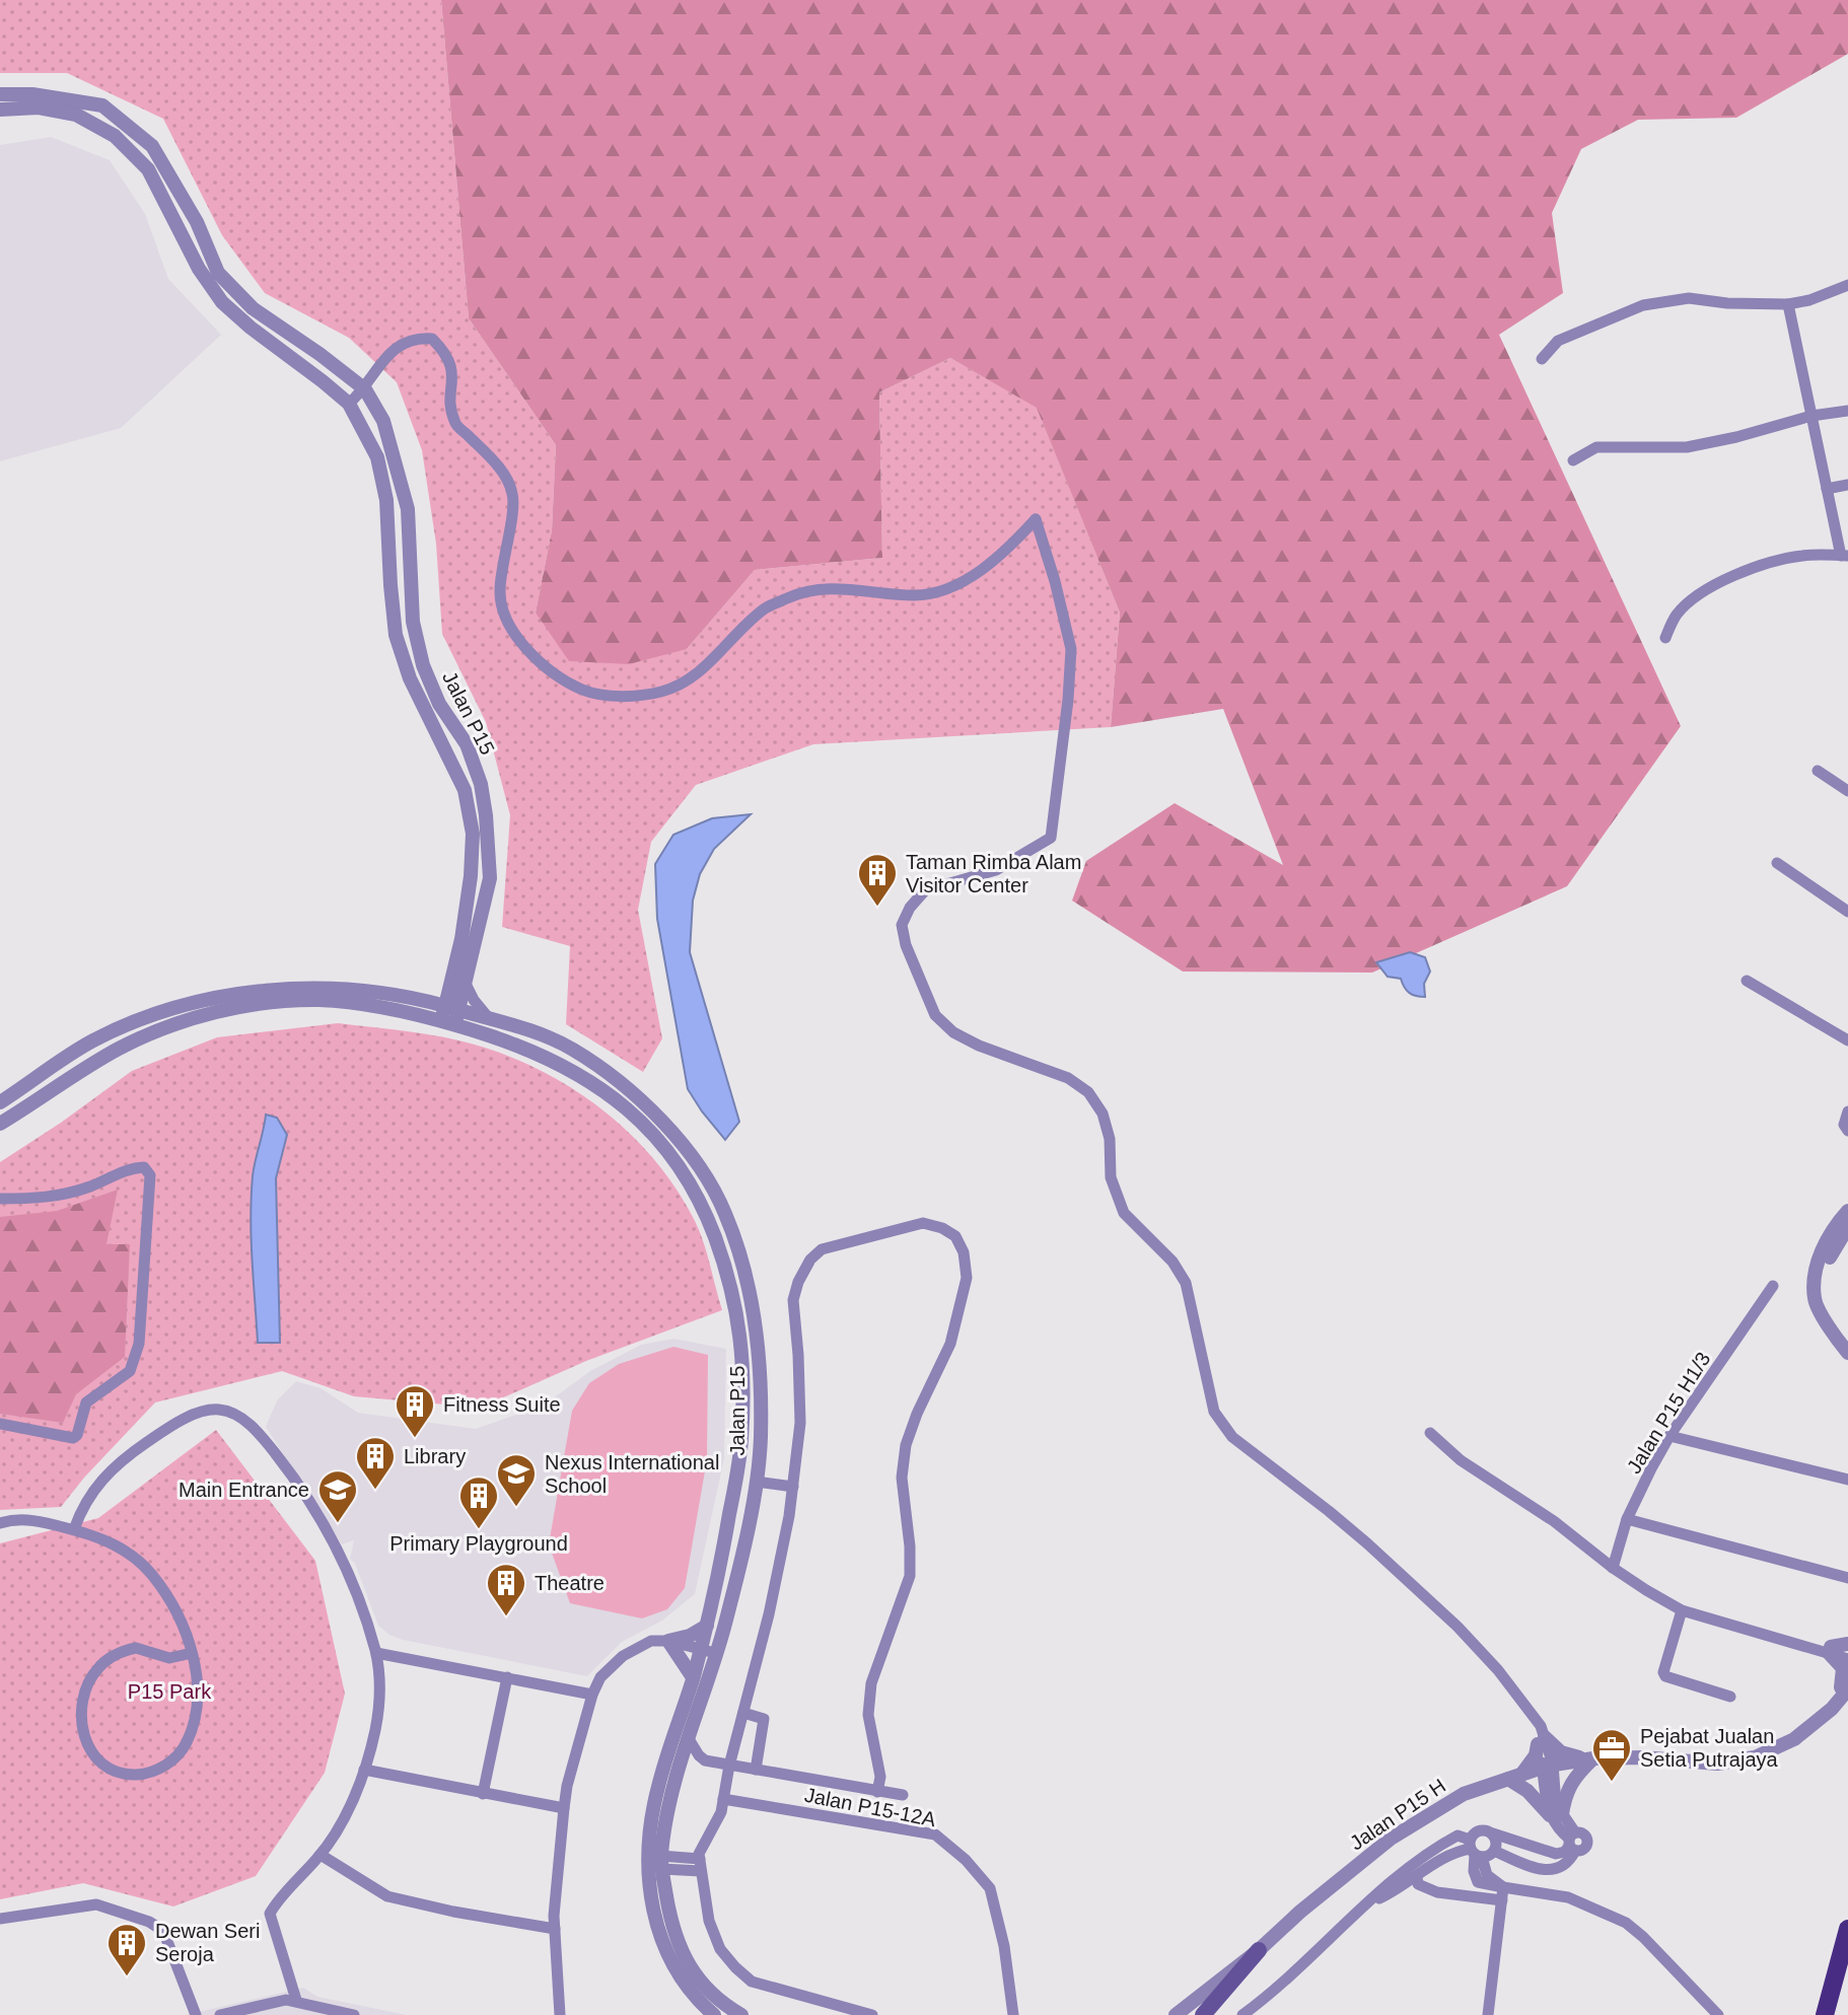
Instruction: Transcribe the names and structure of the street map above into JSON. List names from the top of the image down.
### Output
{
  "streets": {
    "street": [
      "Jalan P15",
      "Jalan P15 H1/3",
      "Jalan P15-12A",
      "Jalan P15 H"
    ]
  },
  "parks": ["P15 Park"],
  "places": {
    "building": [
      "Taman Rimba Alam Visitor Center",
      "Fitness Suite",
      "Library",
      "Primary Playground",
      "Theatre",
      "Dewan Seri Seroja"
    ],
    "school or university": ["Nexus International School", "Main Entrance"],
    "office": ["Pejabat Jualan Setia Putrajaya"]
  }
}
